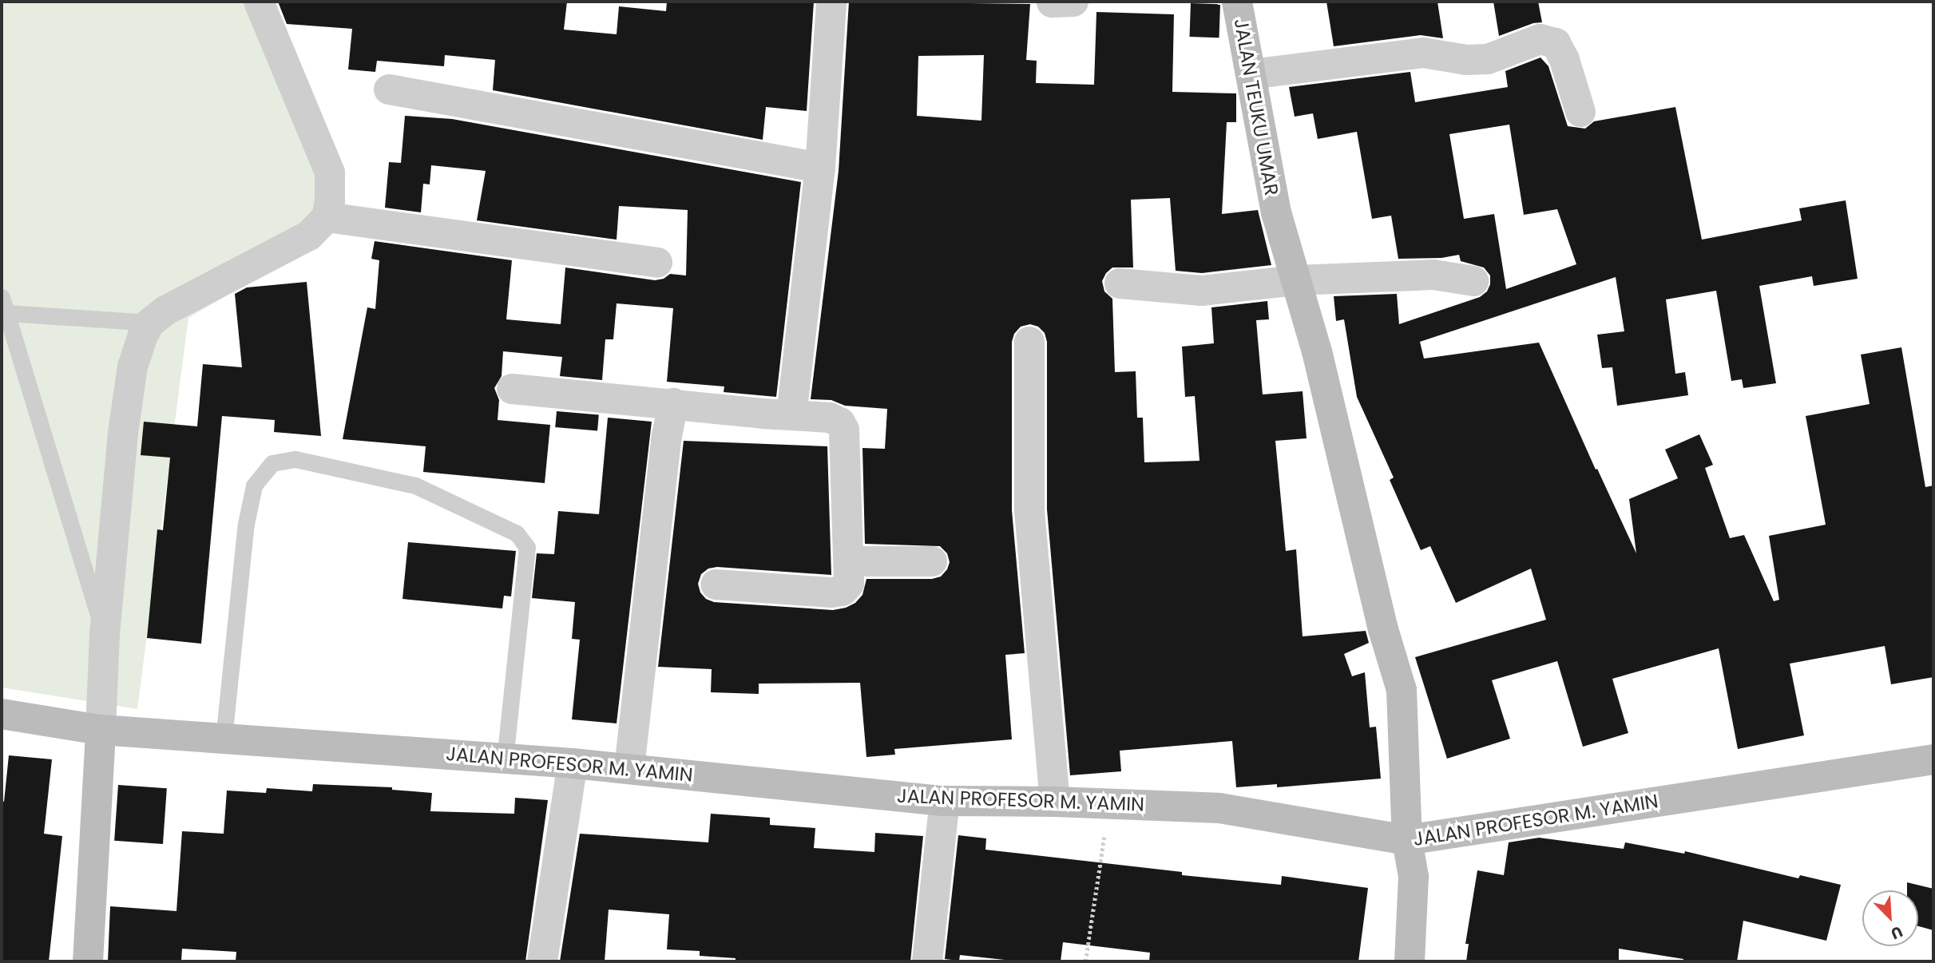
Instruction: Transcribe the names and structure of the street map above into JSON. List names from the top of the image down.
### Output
{
  "streets": {
    "main road": ["JALAN TEUKU UMAR", "JALAN PROFESOR M. YAMIN"]
  },
  "crossings": [
    ["JALAN TEUKU UMAR", "JALAN PROFESOR M. YAMIN"]
  ],
  "north": "bottom right"
}
